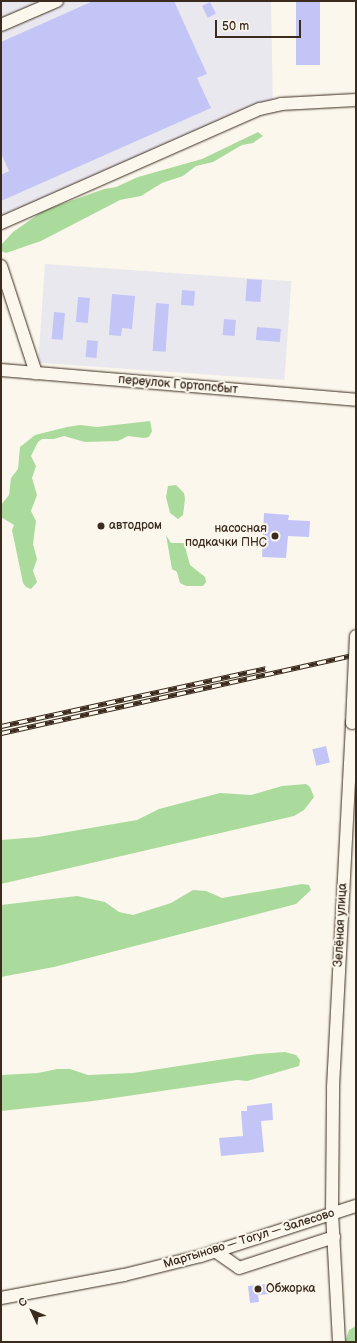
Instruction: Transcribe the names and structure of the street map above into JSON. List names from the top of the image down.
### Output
{
  "streets": {
    "street": ["переулок Гортопсбыт", "Зелёная улица", "Мартыново — Тогул — Залесово"]
  },
  "crossings": [
    ["Зелёная улица", "Мартыново — Тогул — Залесово"]
  ],
  "places": ["автодром", "насосная подкачки ПНС", "Обжорка"],
  "scale_bar": "50 m",
  "north": "top left"
}
